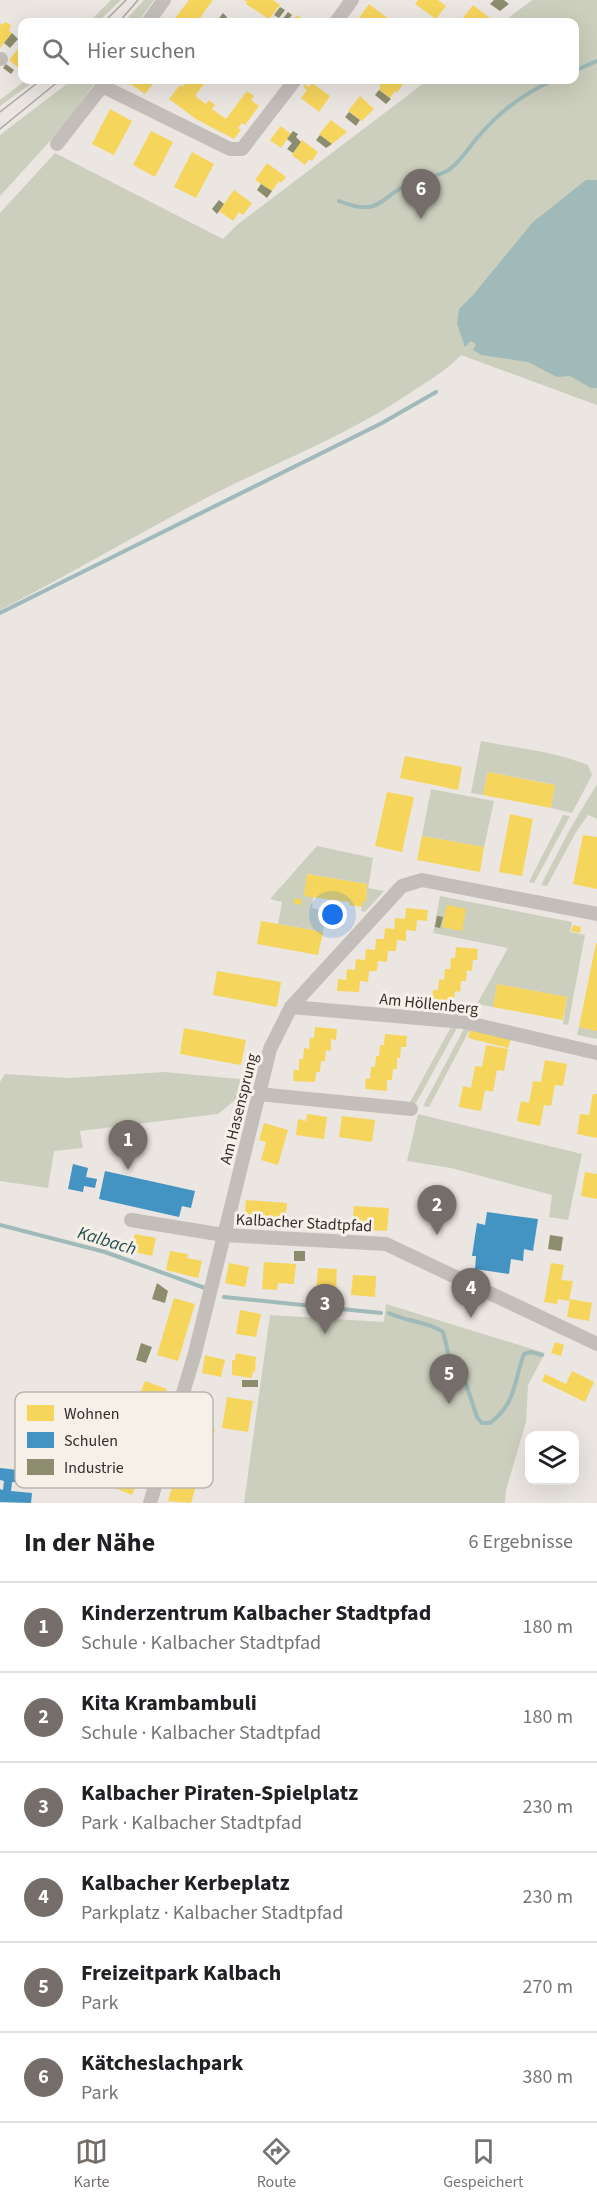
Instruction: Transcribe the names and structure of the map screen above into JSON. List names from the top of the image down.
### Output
{
  "streets": {
    "street": ["Am Höllenberg", "Am Hasensprung", "Kalbacher Stadtpfad"]
  },
  "crossings": [
    ["Am Höllenberg", "Am Hasensprung"],
    ["Am Hasensprung", "Kalbacher Stadtpfad"]
  ],
  "water": ["Kalbach"],
  "legend": ["Wohnen", "Schulen", "Industrie"],
  "page": {
    "search": "Hier suchen",
    "pins": [
      "6",
      "1",
      "2",
      "4",
      "3",
      "5"
    ],
    "heading": ["In der Nähe", "6 Ergebnisse"],
    "list": [
      {
        "mark": "1",
        "name": "Kinderzentrum Kalbacher Stadtpfad",
        "note": "Schule · Kalbacher Stadtpfad",
        "value": "180 m"
      },
      {
        "mark": "2",
        "name": "Kita Krambambuli",
        "note": "Schule · Kalbacher Stadtpfad",
        "value": "180 m"
      },
      {
        "mark": "3",
        "name": "Kalbacher Piraten-Spielplatz",
        "note": "Park · Kalbacher Stadtpfad",
        "value": "230 m"
      },
      {
        "mark": "4",
        "name": "Kalbacher Kerbeplatz",
        "note": "Parkplatz · Kalbacher Stadtpfad",
        "value": "230 m"
      },
      {
        "mark": "5",
        "name": "Freizeitpark Kalbach",
        "note": "Park",
        "value": "270 m"
      },
      {
        "mark": "6",
        "name": "Kätcheslachpark",
        "note": "Park",
        "value": "380 m"
      }
    ],
    "nav": ["Karte", "Route", "Gespeichert"]
  }
}
